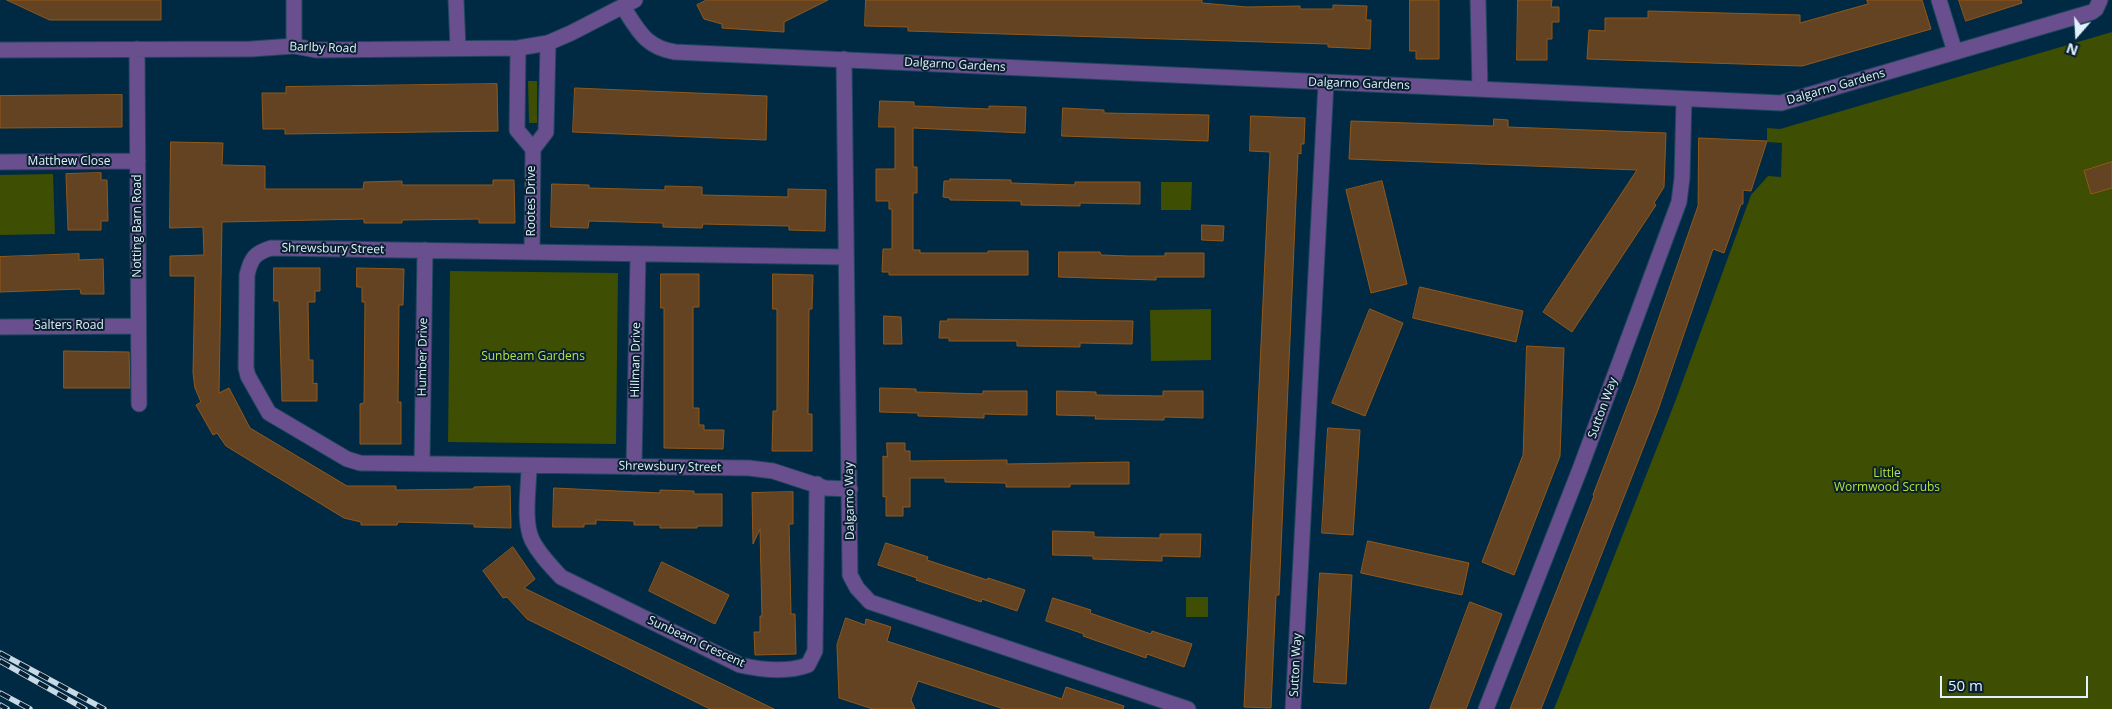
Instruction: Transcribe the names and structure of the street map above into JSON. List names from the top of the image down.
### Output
{
  "streets": {
    "street": [
      "Barlby Road",
      "Dalgarno Gardens",
      "Matthew Close",
      "Rootes Drive",
      "Notting Barn Road",
      "Shrewsbury Street",
      "Salters Road",
      "Humber Drive",
      "Hillman Drive",
      "Sutton Way",
      "Dalgarno Way",
      "Sunbeam Crescent"
    ]
  },
  "crossings": [
    ["Barlby Road", "Dalgarno Gardens"],
    ["Barlby Road", "Rootes Drive"],
    ["Barlby Road", "Notting Barn Road"],
    ["Dalgarno Gardens", "Sutton Way"],
    ["Dalgarno Gardens", "Dalgarno Way"],
    ["Matthew Close", "Notting Barn Road"],
    ["Rootes Drive", "Shrewsbury Street"],
    ["Notting Barn Road", "Salters Road"],
    ["Shrewsbury Street", "Humber Drive"],
    ["Shrewsbury Street", "Hillman Drive"],
    ["Shrewsbury Street", "Dalgarno Way"],
    ["Shrewsbury Street", "Sunbeam Crescent"]
  ],
  "parks": ["Sunbeam Gardens", "Little Wormwood Scrubs"],
  "scale_bar": "50 m",
  "north": "bottom"
}
